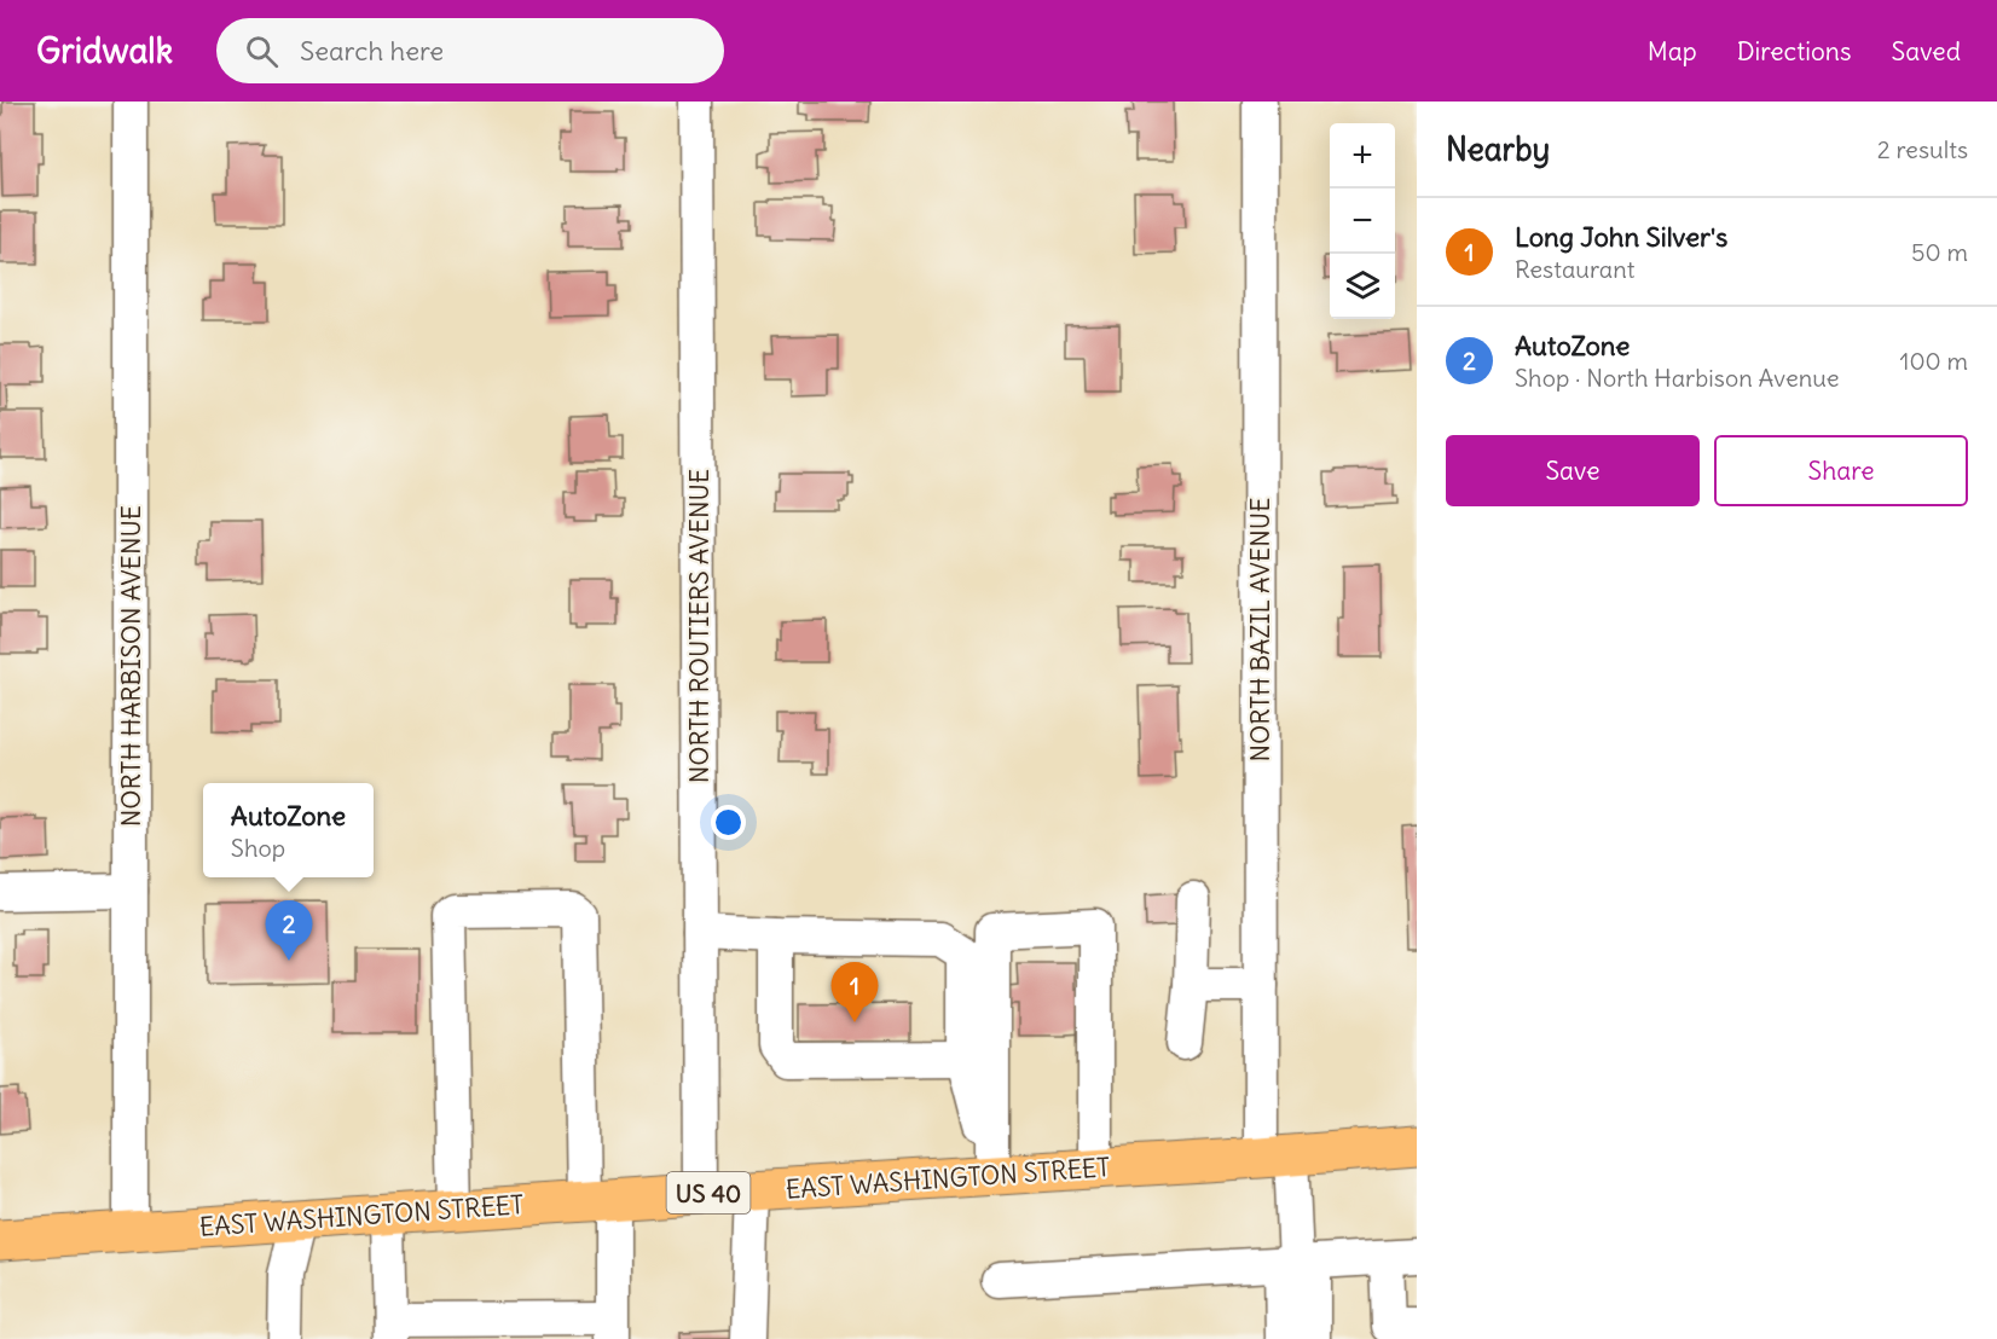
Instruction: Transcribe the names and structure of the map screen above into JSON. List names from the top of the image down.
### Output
{
  "streets": {
    "main road": ["EAST WASHINGTON STREET", "US 40"],
    "street": ["NORTH ROUTIERS AVENUE", "NORTH BAZIL AVENUE", "NORTH HARBISON AVENUE"]
  },
  "crossings": [
    ["NORTH ROUTIERS AVENUE", "EAST WASHINGTON STREET"],
    ["NORTH BAZIL AVENUE", "EAST WASHINGTON STREET"],
    ["NORTH HARBISON AVENUE", "EAST WASHINGTON STREET"]
  ],
  "page": {
    "header": "Gridwalk",
    "search": "Search here",
    "nav": ["Map", "Directions", "Saved"],
    "heading": ["Nearby", "2 results"],
    "map_buttons": ["+", "−"],
    "list": [
      {
        "mark": "1",
        "name": "Long John Silver's",
        "note": "Restaurant",
        "value": "50 m"
      },
      {
        "mark": "2",
        "name": "AutoZone",
        "note": "Shop · North Harbison Avenue",
        "value": "100 m"
      }
    ],
    "buttons": ["Save", "Share"],
    "popup": ["AutoZone", "Shop"],
    "pins": ["2", "1"]
  }
}
